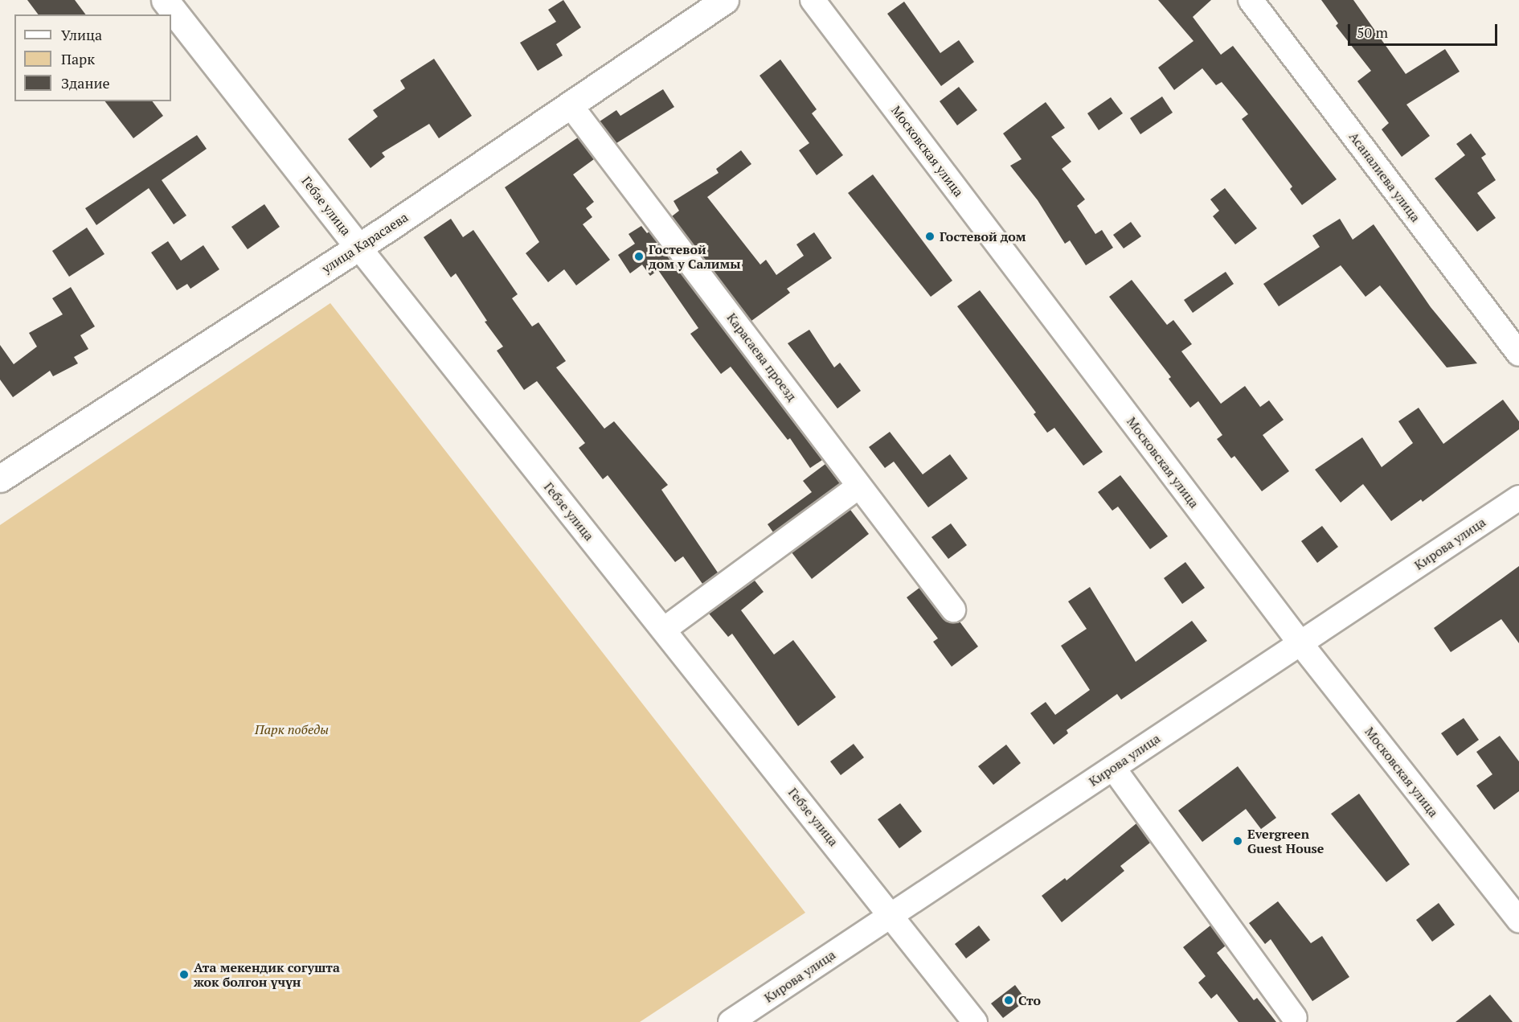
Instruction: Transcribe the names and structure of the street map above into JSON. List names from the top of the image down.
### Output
{
  "streets": {
    "main road": ["Гебзе улица", "улица Карасаева"],
    "street": [
      "Московская улица",
      "Асаналиева улица",
      "Карасаева проезд",
      "Кирова улица"
    ]
  },
  "crossings": [
    ["Московская улица", "Кирова улица"],
    ["Гебзе улица", "улица Карасаева"],
    ["Гебзе улица", "Кирова улица"],
    ["улица Карасаева", "Карасаева проезд"]
  ],
  "parks": ["Парк победы"],
  "places": [
    "Гостевой дом",
    "Гостевой дом у Салимы",
    "Evergreen Guest House",
    "Ата мекендик согушта жок болгон үчүн",
    "Сто"
  ],
  "legend": ["Улица", "Парк", "Здание"],
  "scale_bar": "50 m"
}
